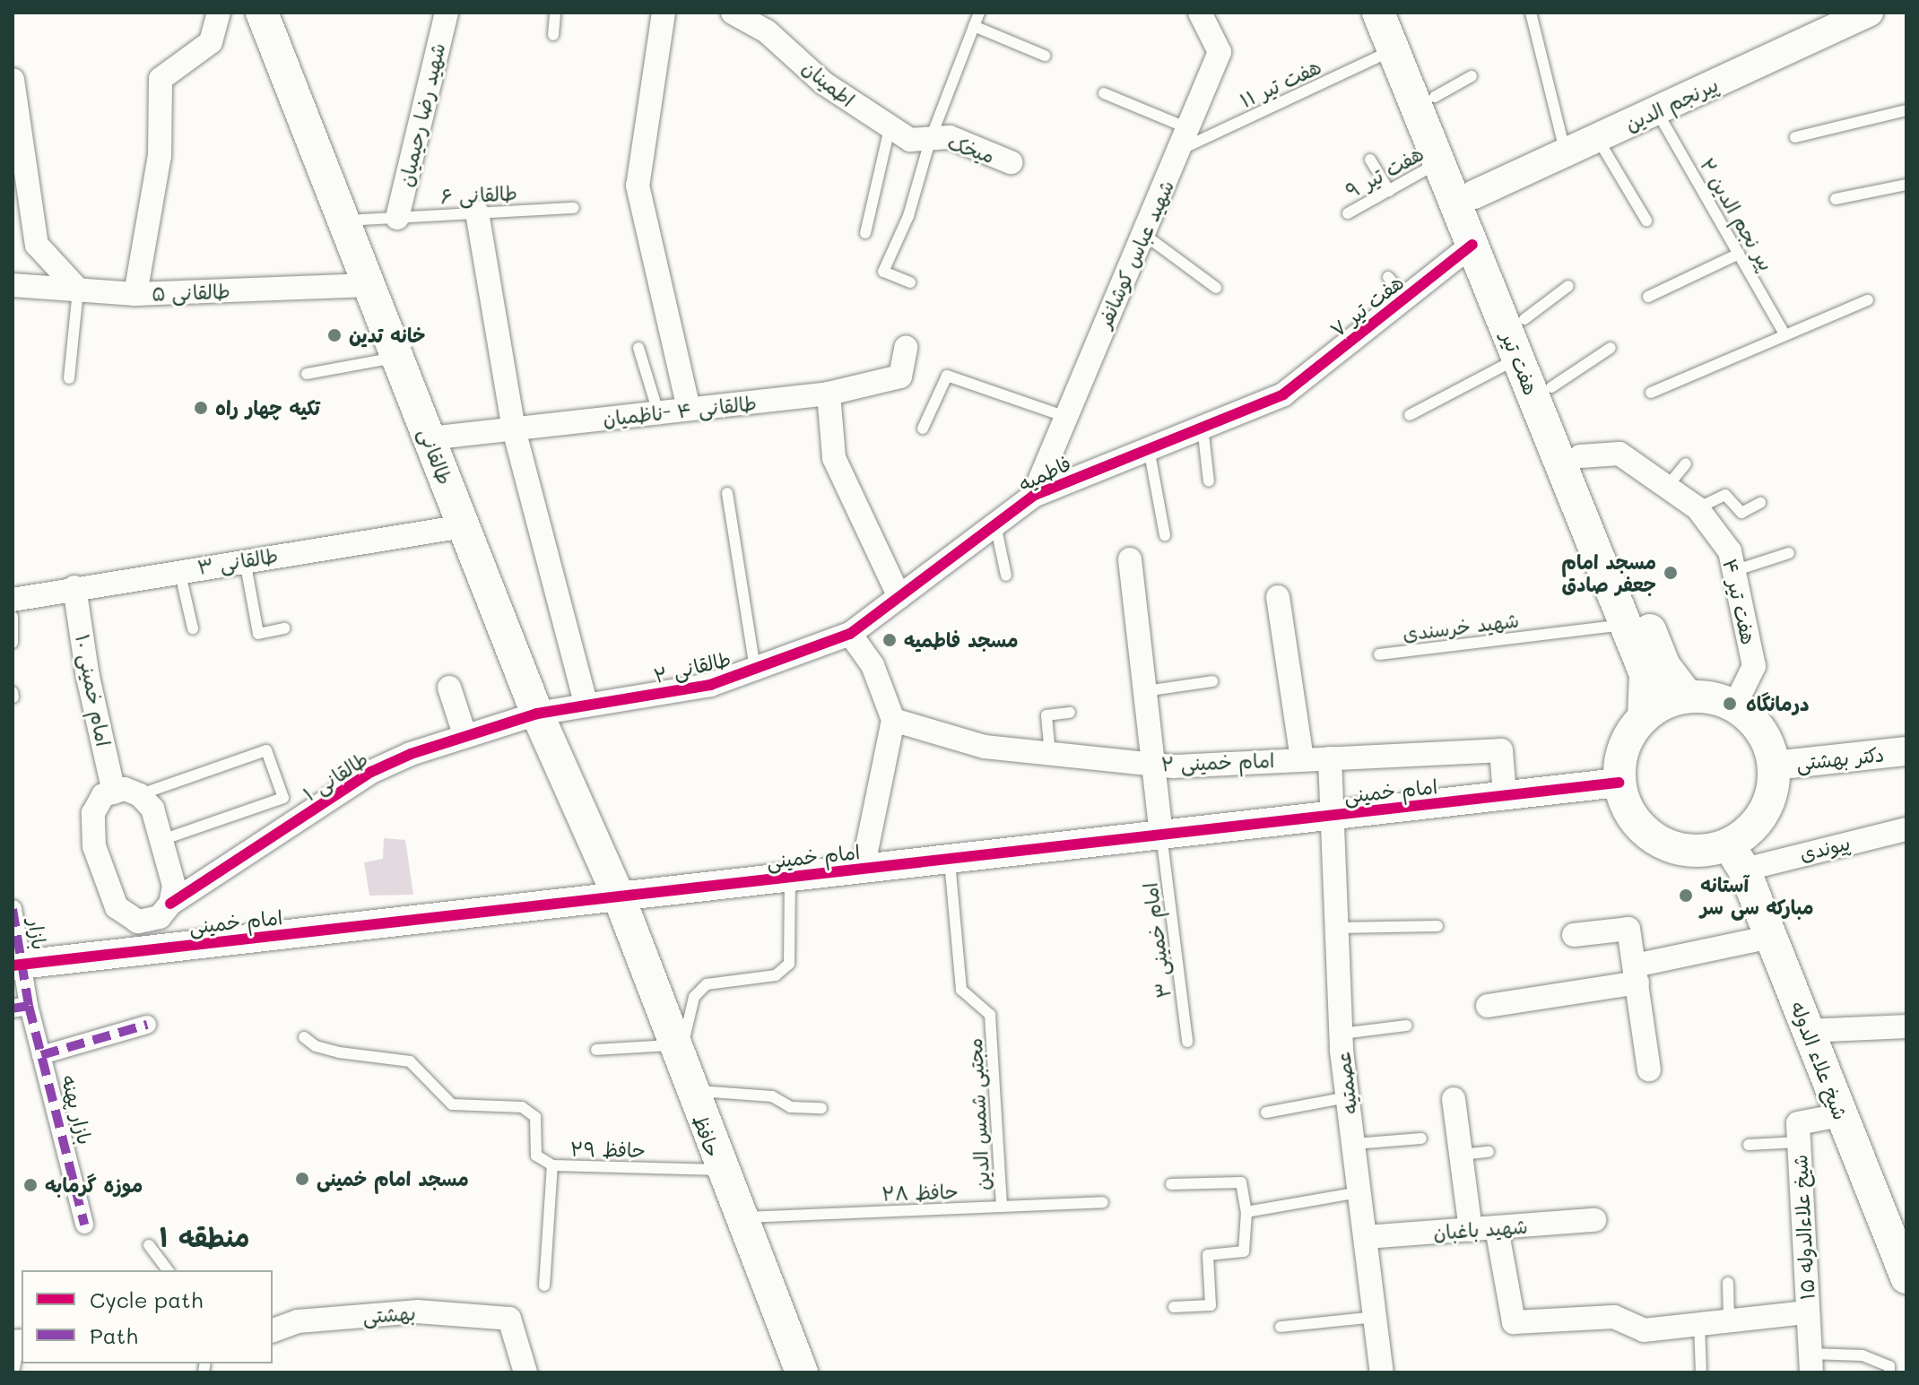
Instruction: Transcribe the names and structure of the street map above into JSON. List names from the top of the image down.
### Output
{
  "streets": {
    "main road": [
      "هفت تیر",
      "طالقانی",
      "شیخ علاء الدوله",
      "حافظ"
    ],
    "street": [
      "اطمینان",
      "پیرنجم الدین",
      "شهید رضا رحیمیان",
      "میخک",
      "شهید عباس کوشانفر",
      "طالقانی ۵",
      "هفت تیر ۷",
      "طالقانی ۴ -ناظمیان",
      "فاطمیه",
      "طالقانی ۳",
      "هفت تیر ۴",
      "طالقانی ۲",
      "امام خمینی ۱۰",
      "دکتر بهشتی",
      "امام خمینی ۲",
      "طالقانی ۱",
      "امام خمینی",
      "پیوندی",
      "بازار",
      "عصمتیه",
      "بازار پهنه",
      "شیخ علاءالدوله ۱۵",
      "شهید باغبان",
      "بهشتی"
    ],
    "lane": [
      "هفت تیر ۱۱",
      "هفت تیر ۹",
      "طالقانی ۶",
      "پیر نجم الدین ۲",
      "شهید خرسندی",
      "امام خمینی ۳",
      "مجتبی شمس الدین",
      "حافظ ۲۹",
      "حافظ ۲۸"
    ]
  },
  "crossings": [
    ["اطمینان", "میخک"],
    ["هفت تیر ۱۱", "شهید عباس کوشانفر"],
    ["هفت تیر ۱۱", "هفت تیر"],
    ["پیرنجم الدین", "پیر نجم الدین ۲"],
    ["پیرنجم الدین", "هفت تیر"],
    ["شهید رضا رحیمیان", "طالقانی ۶"],
    ["هفت تیر ۹", "هفت تیر"],
    ["طالقانی ۶", "طالقانی"],
    ["شهید عباس کوشانفر", "فاطمیه"],
    ["طالقانی ۵", "طالقانی"],
    ["هفت تیر ۷", "هفت تیر"],
    ["هفت تیر ۷", "فاطمیه"],
    ["هفت تیر", "هفت تیر ۴"],
    ["هفت تیر", "شهید خرسندی"],
    ["هفت تیر", "دکتر بهشتی"],
    ["هفت تیر", "امام خمینی"],
    ["هفت تیر", "پیوندی"],
    ["هفت تیر", "شیخ علاء الدوله"],
    ["طالقانی ۴ -ناظمیان", "طالقانی"],
    ["طالقانی", "طالقانی ۳"],
    ["طالقانی", "طالقانی ۲"],
    ["طالقانی", "طالقانی ۱"],
    ["طالقانی", "امام خمینی"],
    ["طالقانی", "حافظ"],
    ["فاطمیه", "طالقانی ۲"],
    ["طالقانی ۳", "امام خمینی ۱۰"],
    ["هفت تیر ۴", "دکتر بهشتی"],
    ["هفت تیر ۴", "امام خمینی"],
    ["هفت تیر ۴", "پیوندی"],
    ["هفت تیر ۴", "شیخ علاء الدوله"],
    ["طالقانی ۲", "طالقانی ۱"],
    ["امام خمینی ۱۰", "طالقانی ۱"],
    ["دکتر بهشتی", "امام خمینی"],
    ["دکتر بهشتی", "پیوندی"],
    ["دکتر بهشتی", "شیخ علاء الدوله"],
    ["امام خمینی ۲", "امام خمینی"],
    ["امام خمینی ۲", "عصمتیه"],
    ["امام خمینی", "پیوندی"],
    ["امام خمینی", "بازار"],
    ["امام خمینی", "امام خمینی ۳"],
    ["امام خمینی", "شیخ علاء الدوله"],
    ["امام خمینی", "عصمتیه"],
    ["امام خمینی", "مجتبی شمس الدین"],
    ["امام خمینی", "حافظ"],
    ["پیوندی", "شیخ علاء الدوله"],
    ["بازار", "بازار پهنه"],
    ["شیخ علاء الدوله", "شیخ علاءالدوله ۱۵"],
    ["عصمتیه", "شهید باغبان"],
    ["مجتبی شمس الدین", "حافظ ۲۸"],
    ["حافظ", "حافظ ۲۹"],
    ["حافظ", "حافظ ۲۸"]
  ],
  "districts": ["منطقه ۱"],
  "places": [
    "خانه تدین",
    "تکیه چهار راه",
    "مسجد امام جعفر صادق",
    "مسجد فاطمیه",
    "درمانگاه",
    "آستانه مبارکه سی سر",
    "مسجد امام خمینی",
    "موزه گرمابه"
  ],
  "legend": ["Cycle path", "Path"]
}
